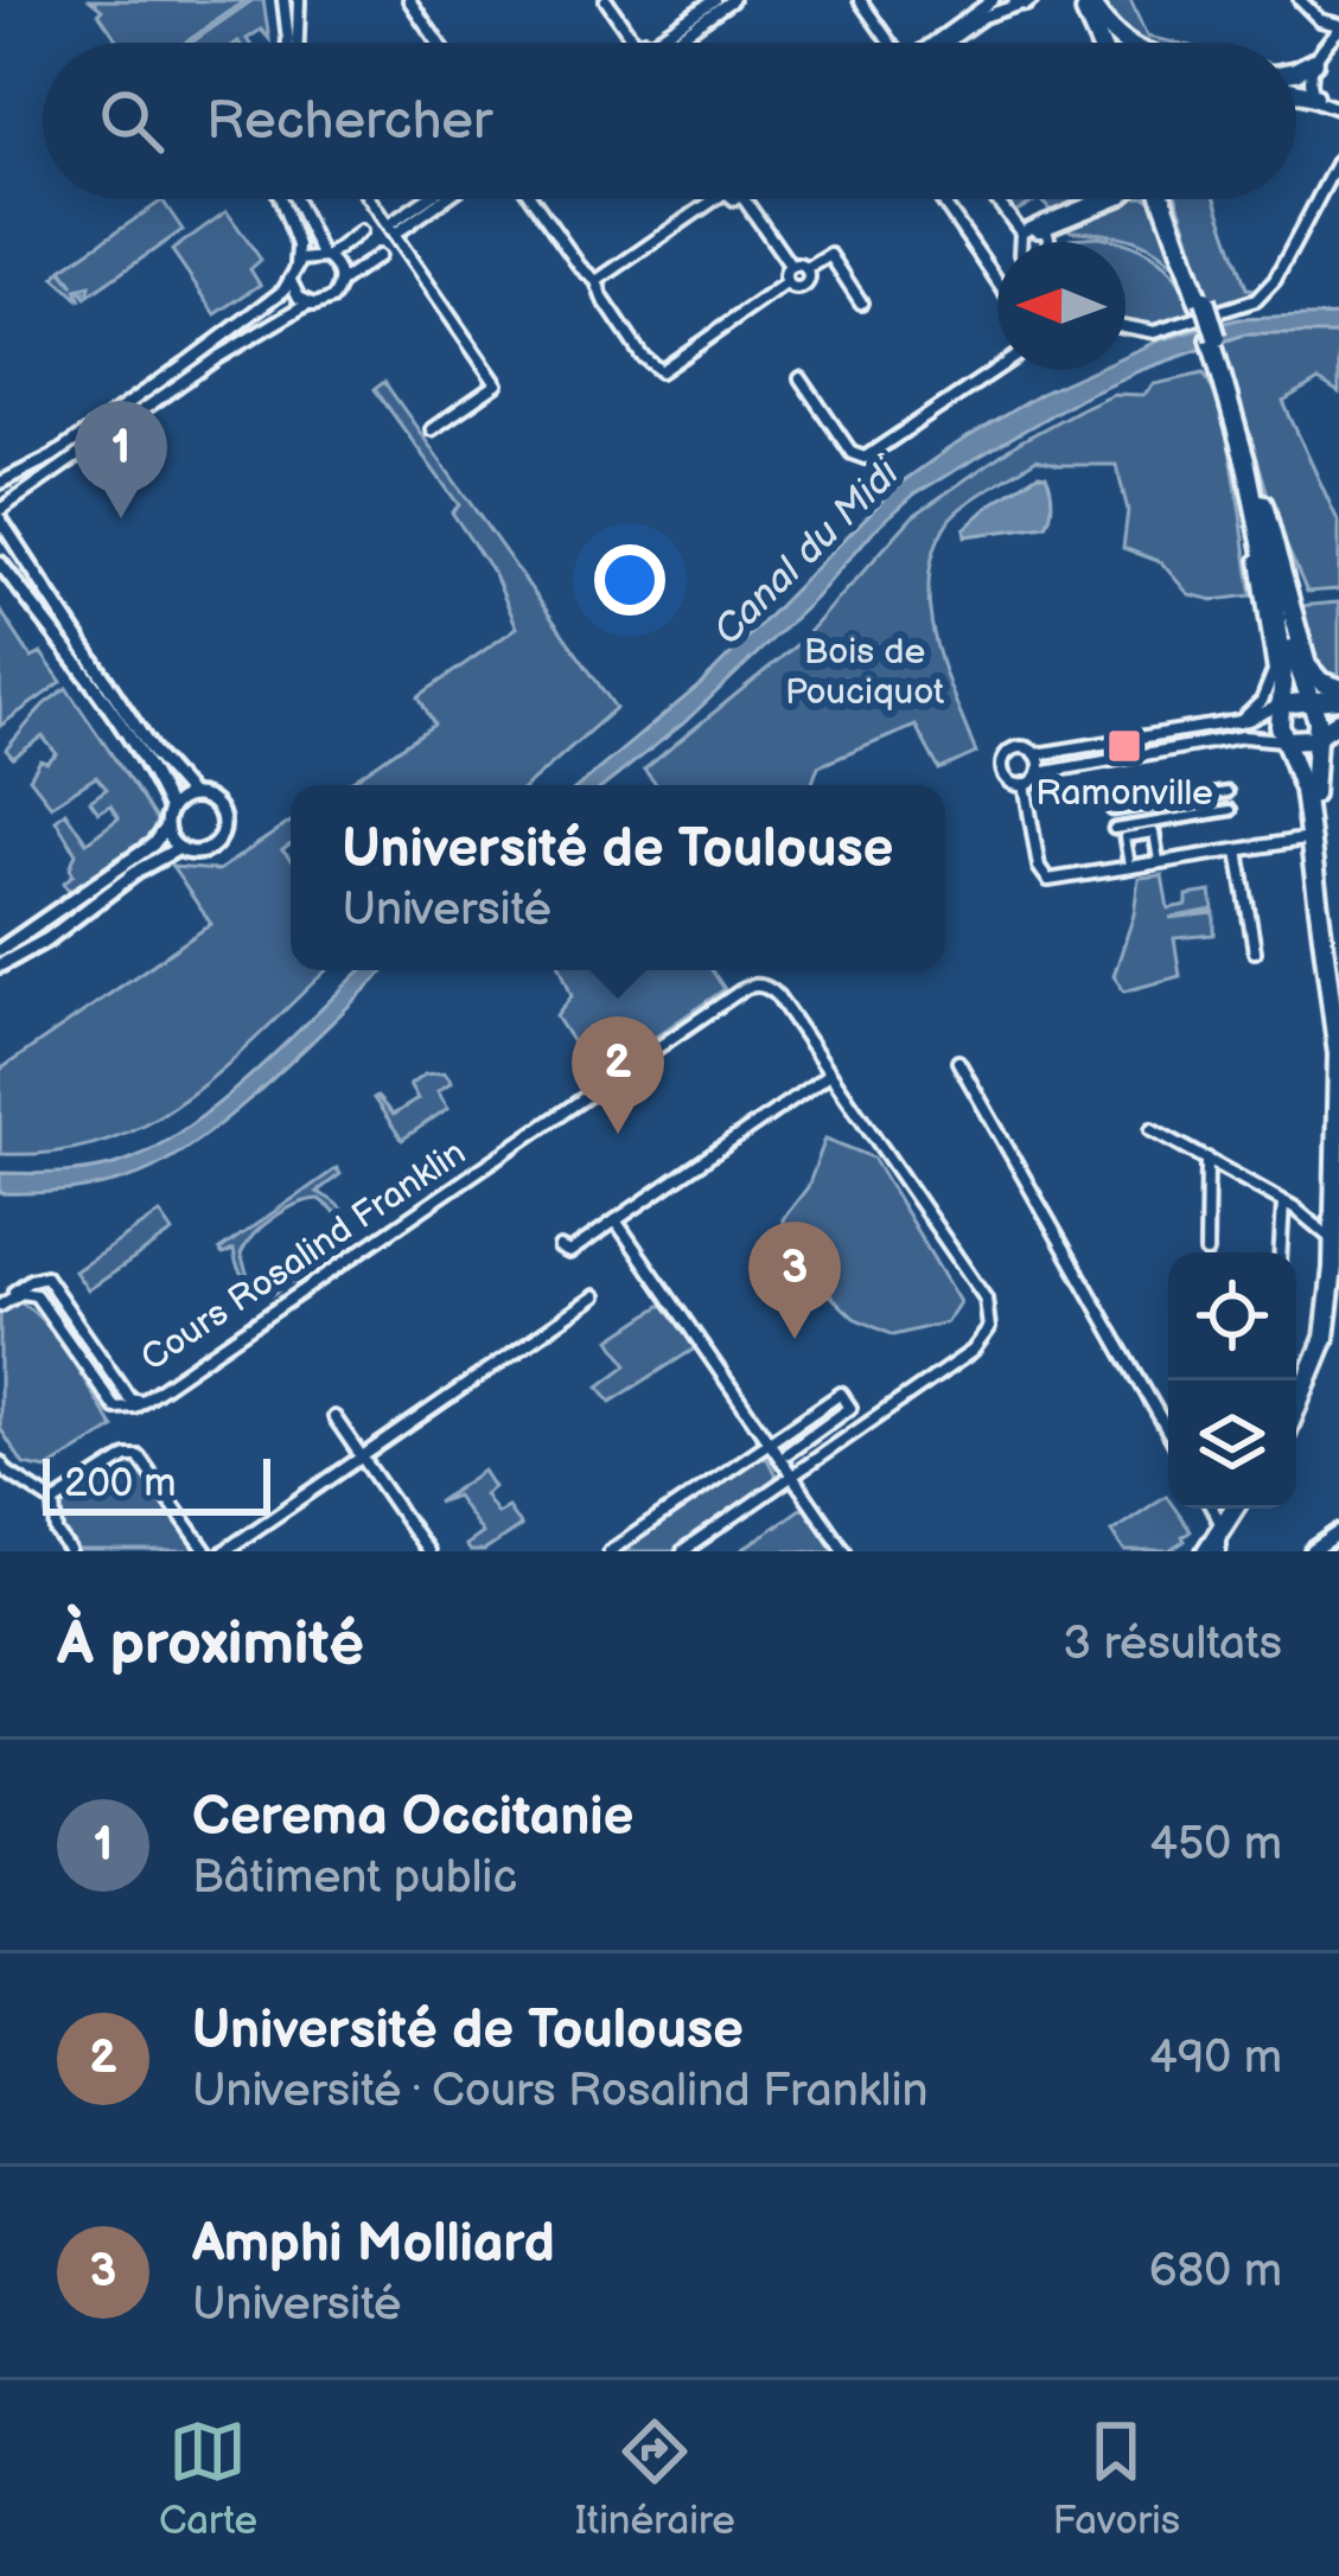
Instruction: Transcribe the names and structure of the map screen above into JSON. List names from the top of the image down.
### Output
{
  "streets": {
    "street": ["Cours Rosalind Franklin"]
  },
  "water": ["Canal du Midi"],
  "parks": ["Bois de Pouciquot"],
  "places": {
    "transit": ["Ramonville"]
  },
  "scale_bar": "200 m",
  "north": "left",
  "page": {
    "search": "Rechercher",
    "pins": ["1", "2", "3"],
    "popup": ["Université de Toulouse", "Université"],
    "scale": "200 m",
    "heading": ["À proximité", "3 résultats"],
    "list": [
      {
        "mark": "1",
        "name": "Cerema Occitanie",
        "note": "Bâtiment public",
        "value": "450 m"
      },
      {
        "mark": "2",
        "name": "Université de Toulouse",
        "note": "Université · Cours Rosalind Franklin",
        "value": "490 m"
      },
      {
        "mark": "3",
        "name": "Amphi Molliard",
        "note": "Université",
        "value": "680 m"
      }
    ],
    "nav": ["Carte", "Itinéraire", "Favoris"]
  }
}
